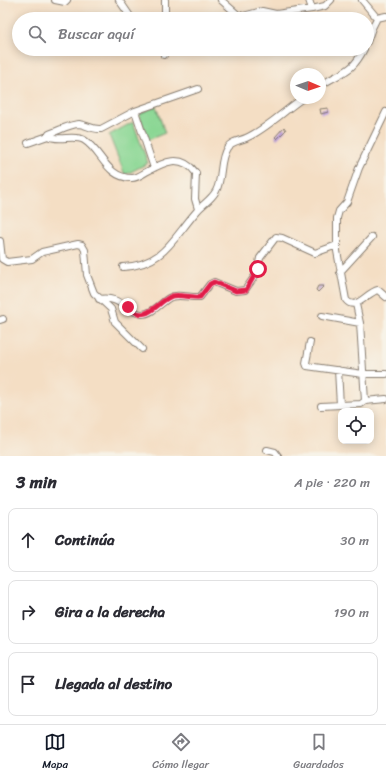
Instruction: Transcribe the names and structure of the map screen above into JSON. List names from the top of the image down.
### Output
{
  "north": "right",
  "page": {
    "search": "Buscar aquí",
    "heading": ["3 min", "A pie · 220 m"],
    "list": [
      ["Continúa", "30 m"],
      ["Gira a la derecha", "190 m"],
      "Llegada al destino"
    ],
    "nav": ["Mapa", "Cómo llegar", "Guardados"]
  }
}
